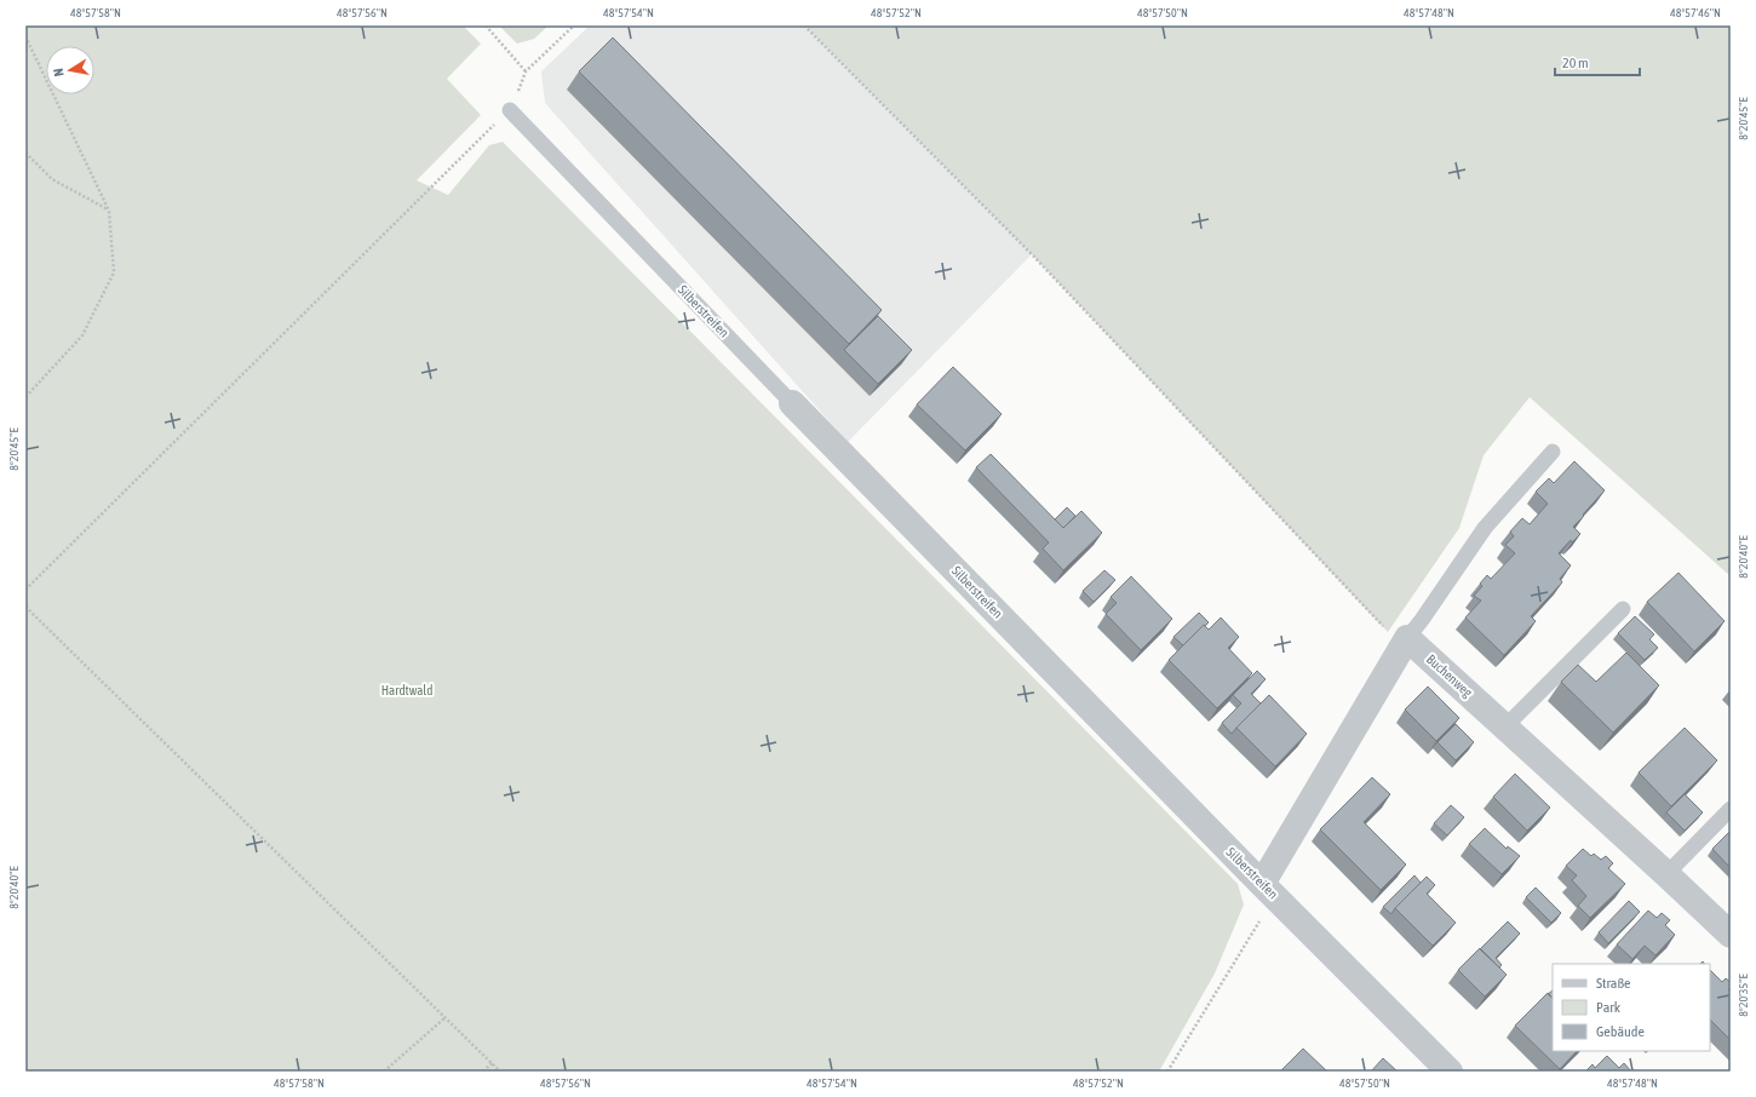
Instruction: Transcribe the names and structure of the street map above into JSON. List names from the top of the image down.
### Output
{
  "streets": {
    "street": ["Silberstreifen", "Buchenweg"]
  },
  "parks": ["Hardtwald"],
  "legend": ["Straße", "Park", "Gebäude"],
  "scale_bar": "20 m",
  "north": "left",
  "coordinates": [
    "48°57'58\"N",
    "48°57'56\"N",
    "48°57'54\"N",
    "48°57'52\"N",
    "48°57'50\"N",
    "48°57'48\"N",
    "48°57'46\"N",
    "8°20'45\"E",
    "8°20'40\"E",
    "8°20'35\"E"
  ]
}
